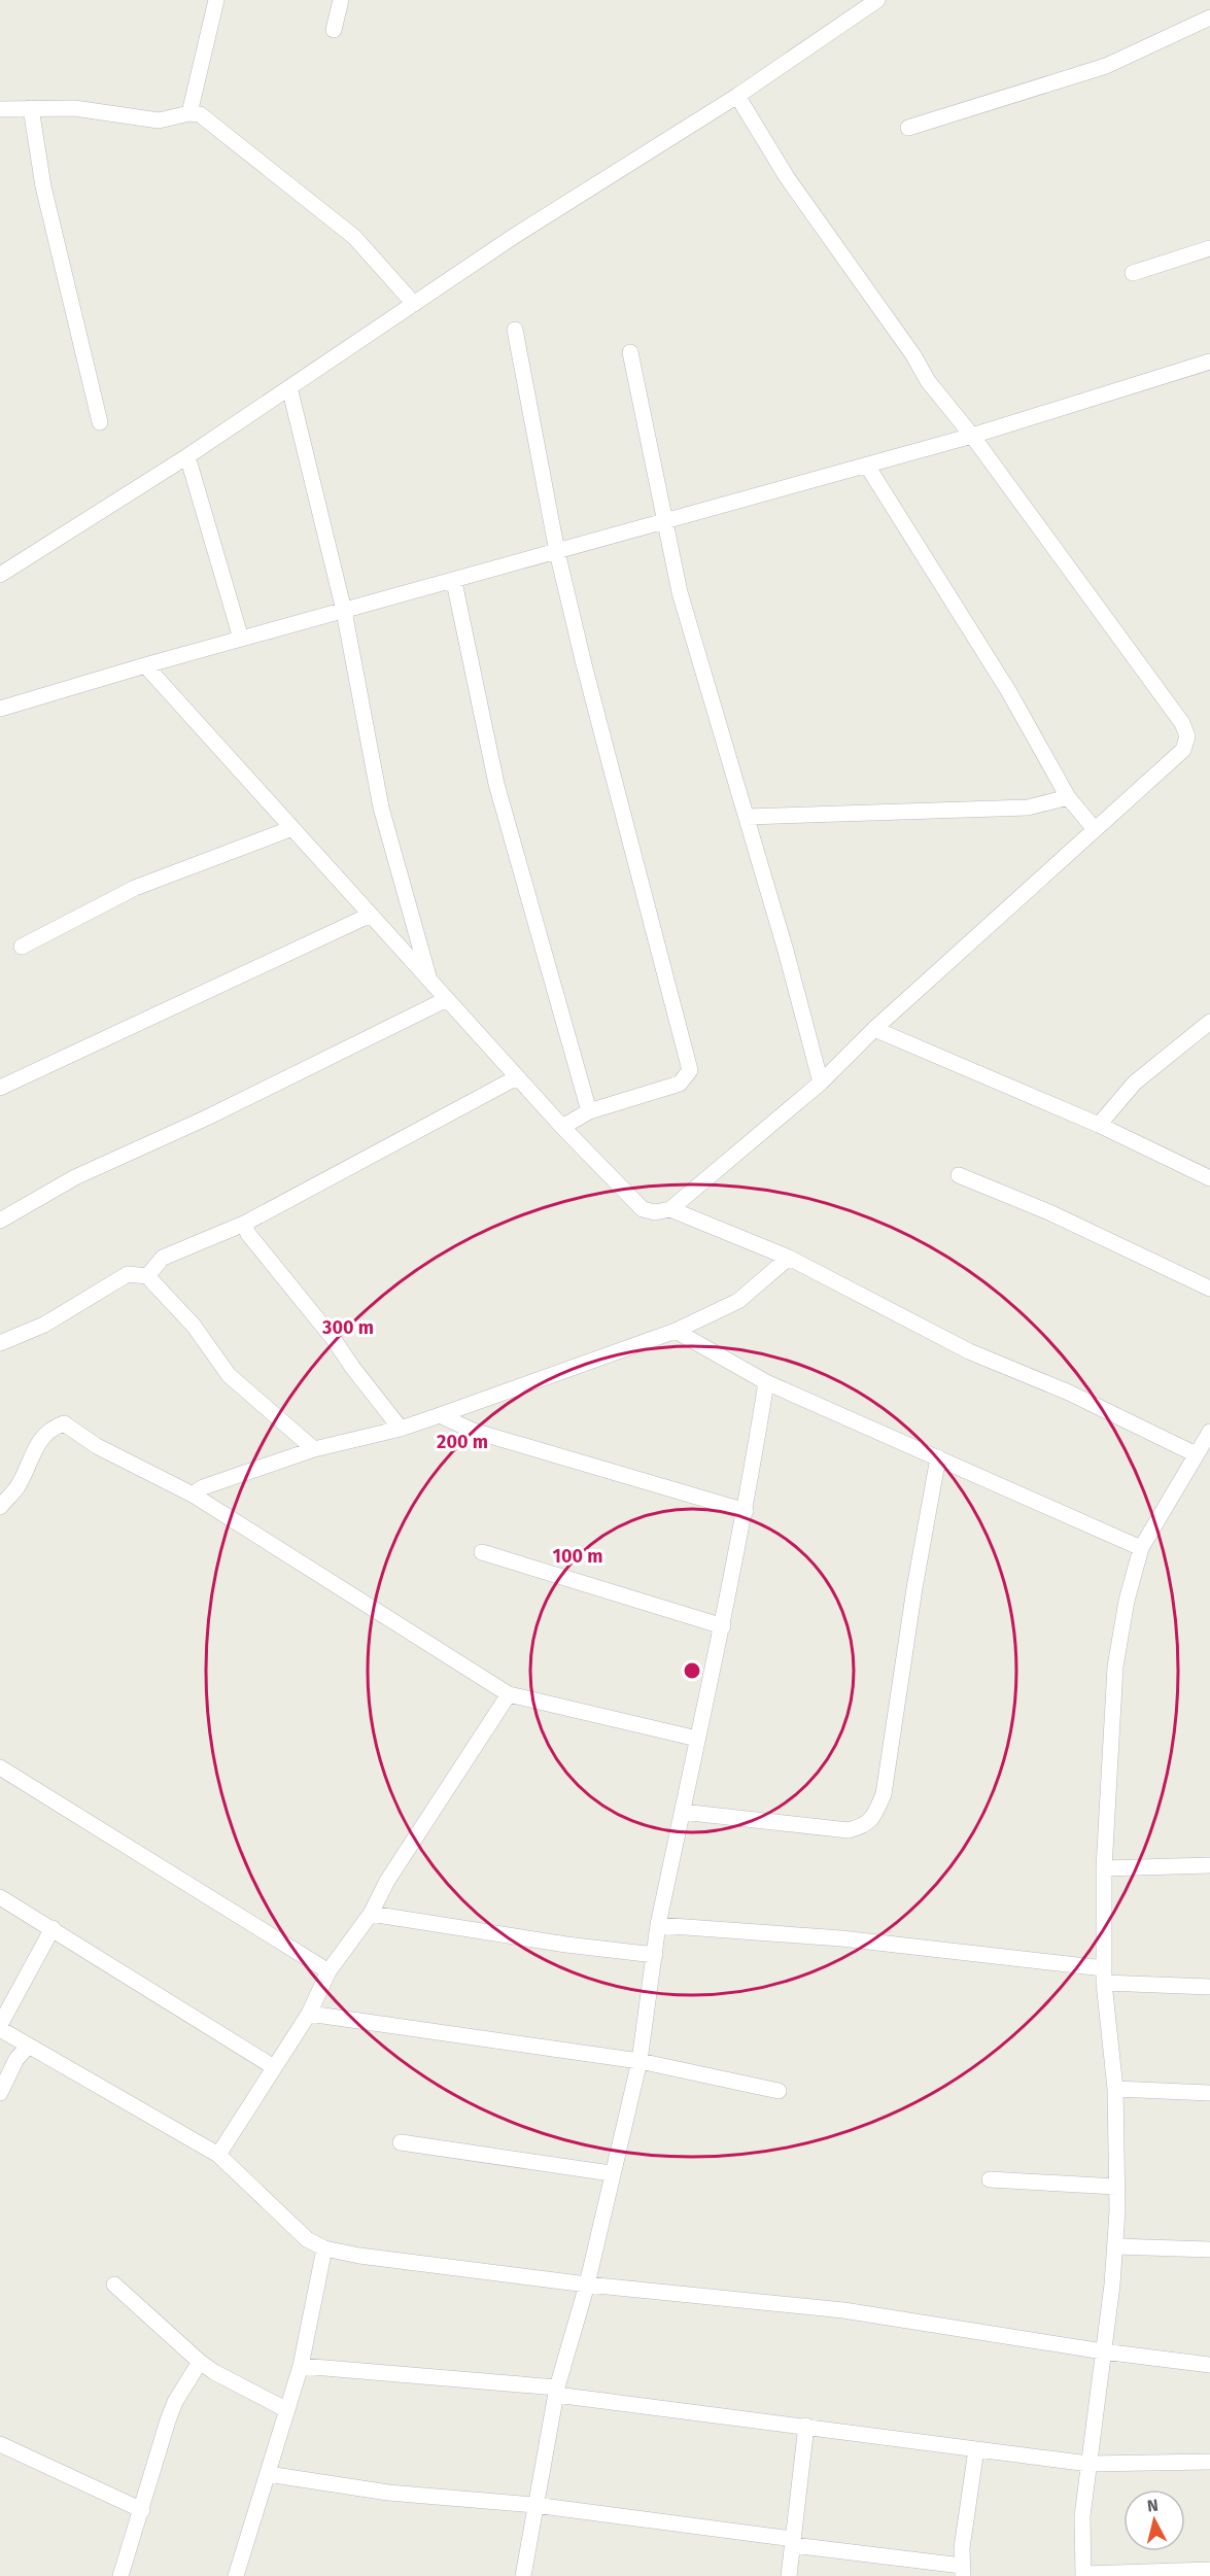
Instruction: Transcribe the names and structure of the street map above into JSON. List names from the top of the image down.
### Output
{
  "north": "top",
  "rings": ["300 m", "200 m", "100 m"]
}
